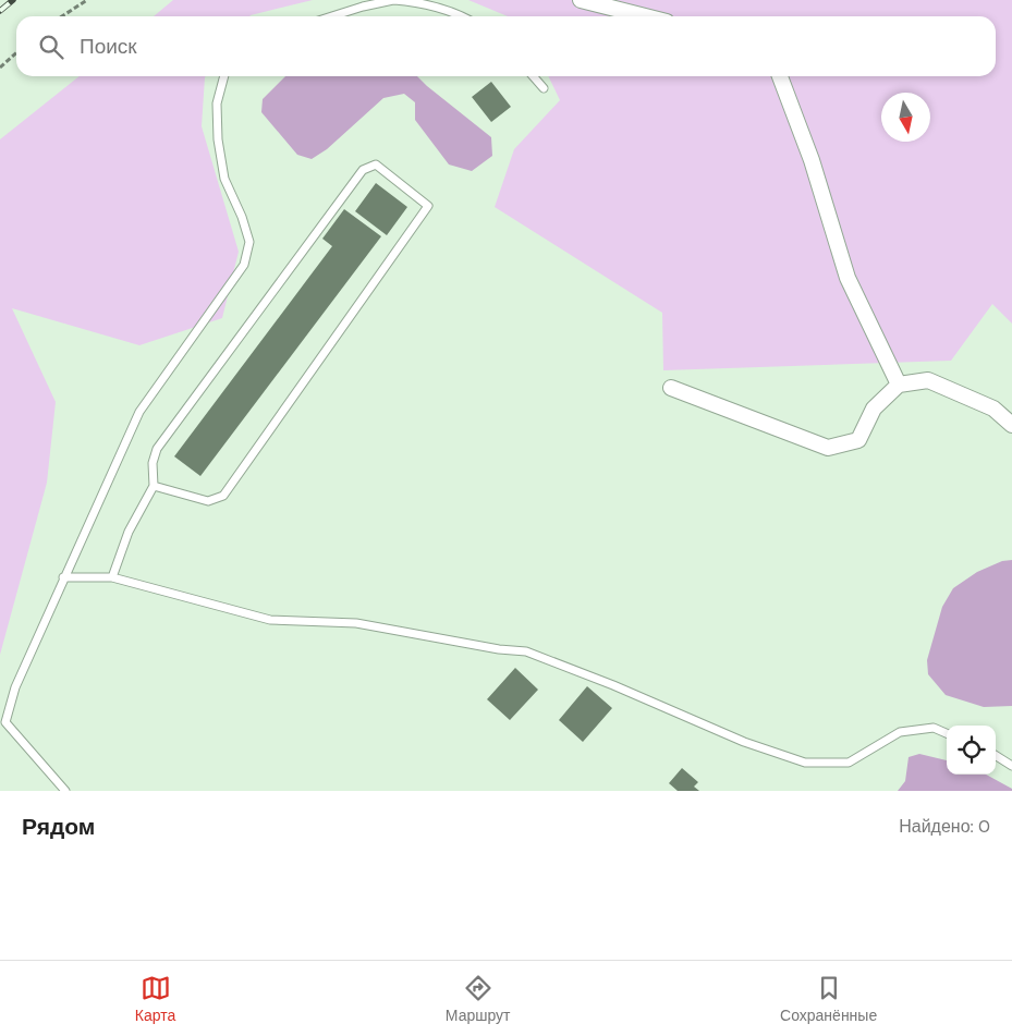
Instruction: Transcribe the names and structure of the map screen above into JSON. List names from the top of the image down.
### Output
{
  "north": "bottom",
  "page": {
    "search": "Поиск",
    "heading": ["Рядом", "Найдено: 0"],
    "nav": ["Карта", "Маршрут", "Сохранённые"]
  }
}
